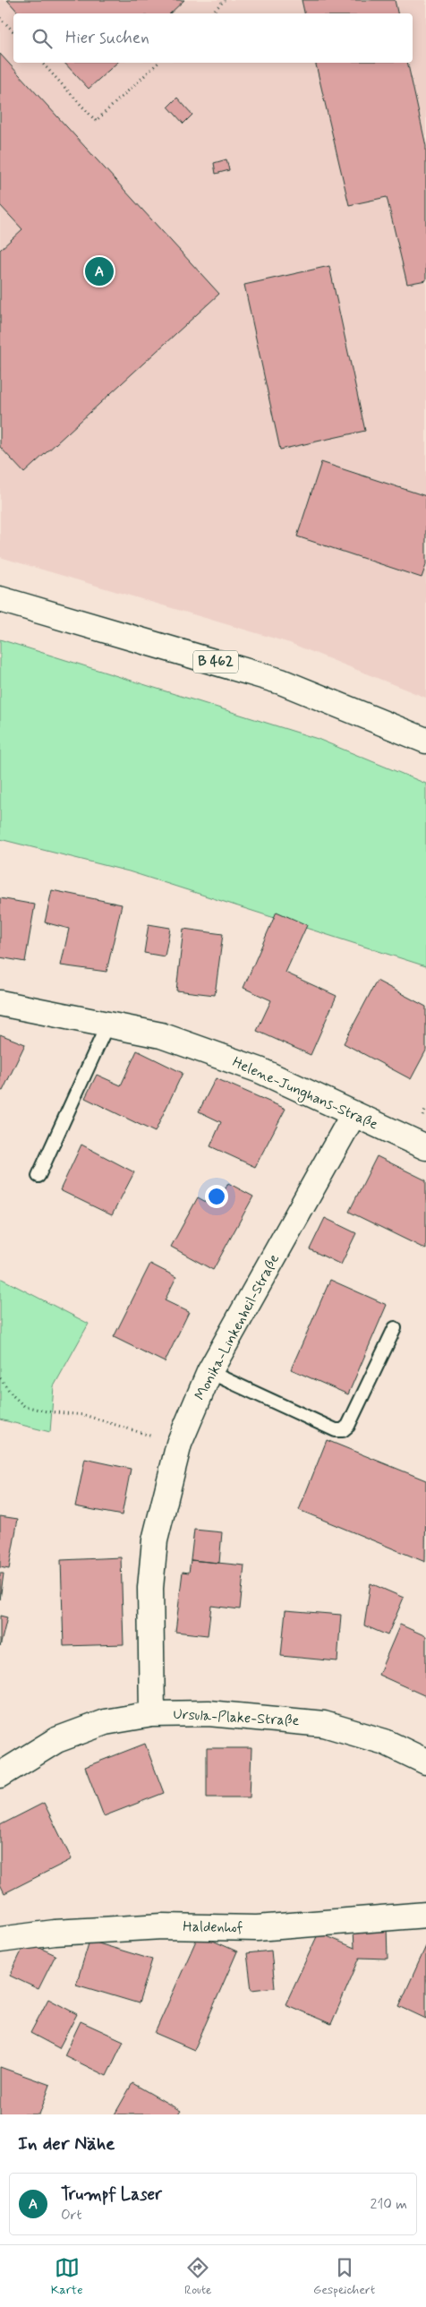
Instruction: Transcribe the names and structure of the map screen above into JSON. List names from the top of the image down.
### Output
{
  "streets": {
    "street": [
      "B 462",
      "Helene-Junghans-Straße",
      "Monika-Linkenheil-Straße",
      "Ursula-Plake-Straße",
      "Haldenhof"
    ]
  },
  "crossings": [
    ["Helene-Junghans-Straße", "Monika-Linkenheil-Straße"],
    ["Monika-Linkenheil-Straße", "Ursula-Plake-Straße"]
  ],
  "page": {
    "search": "Hier suchen",
    "pins": "A",
    "heading": "In der Nähe",
    "list": [
      {
        "mark": "A",
        "name": "Trumpf Laser",
        "note": "Ort",
        "value": "210 m"
      }
    ],
    "nav": ["Karte", "Route", "Gespeichert"]
  }
}
